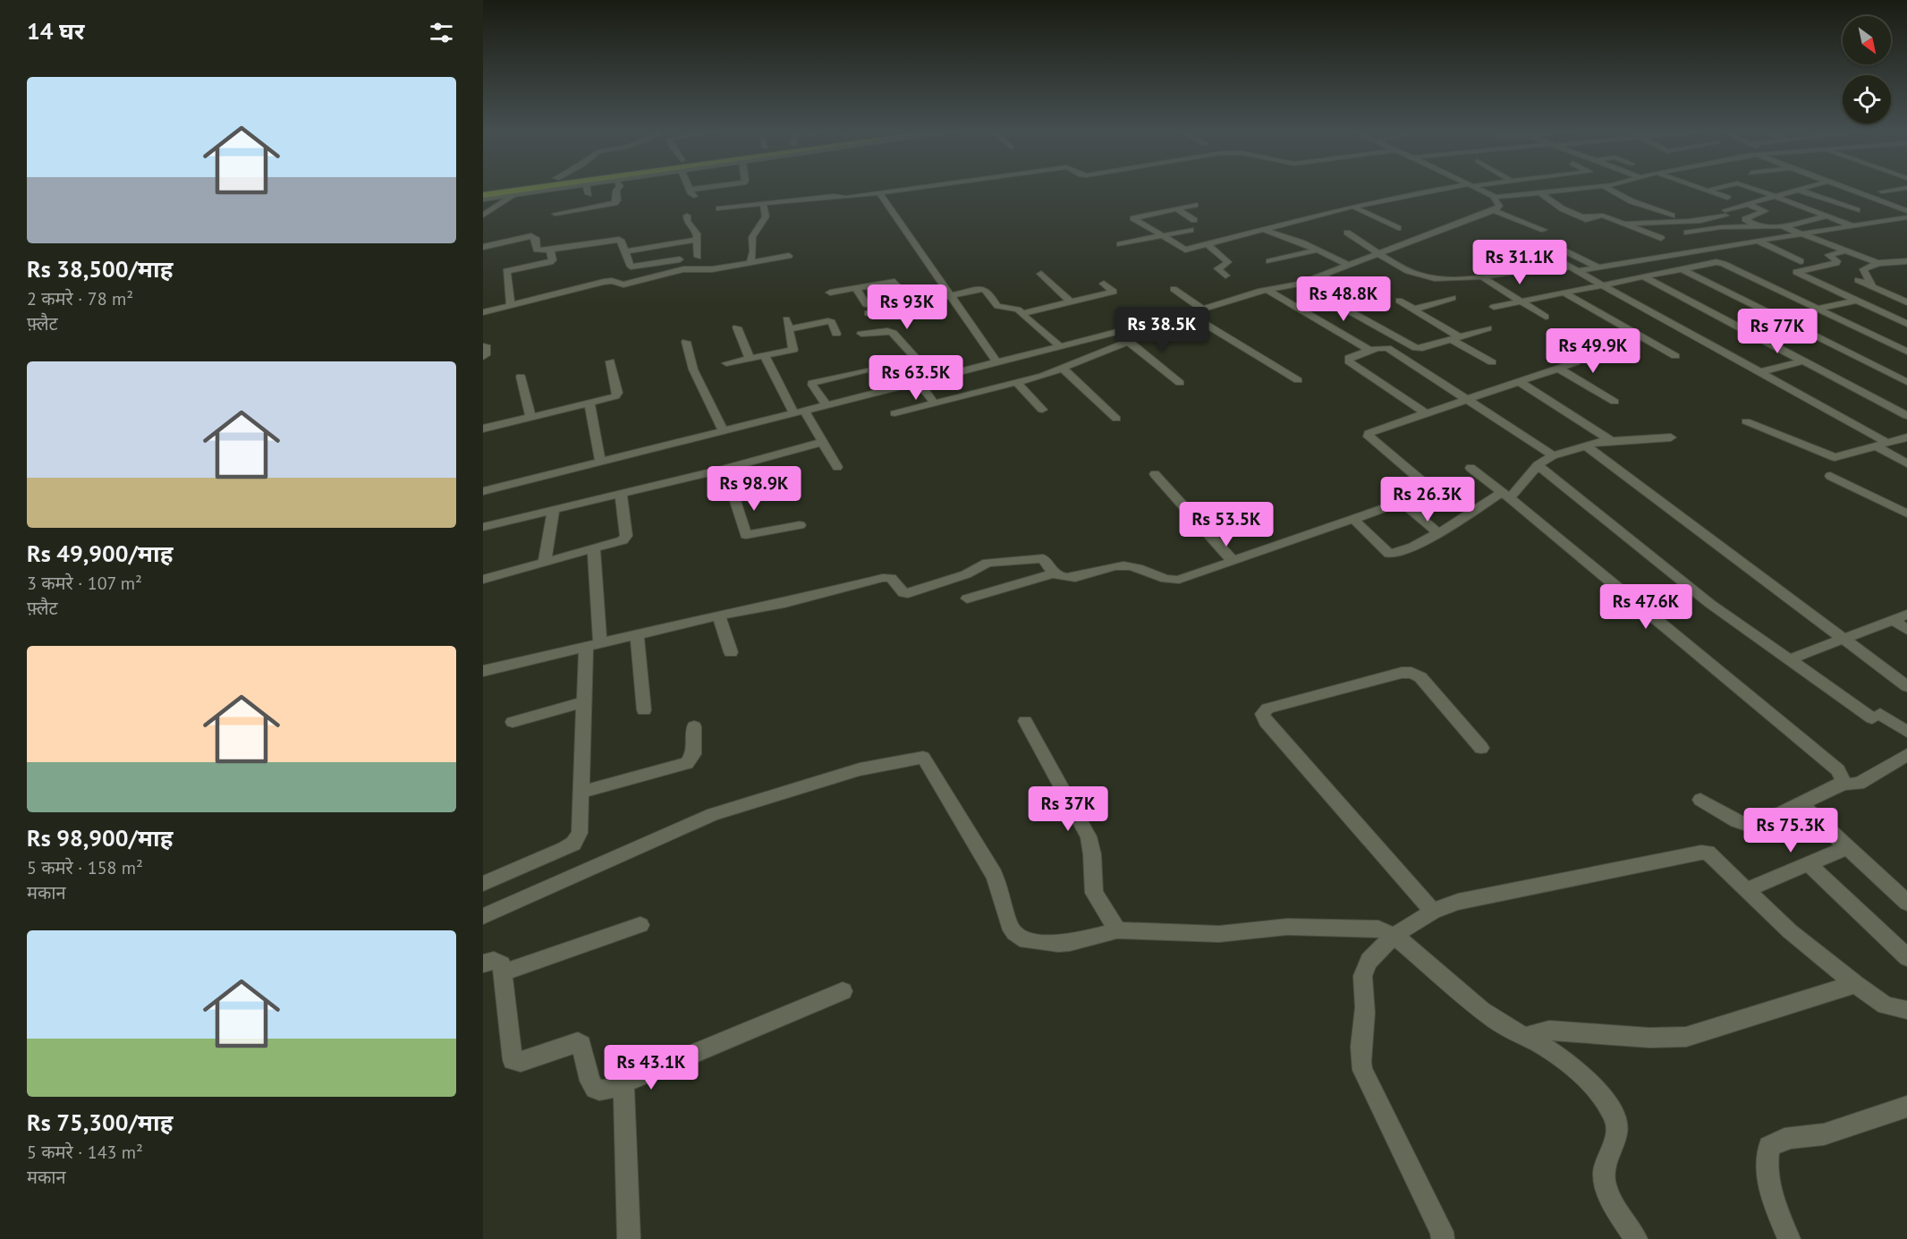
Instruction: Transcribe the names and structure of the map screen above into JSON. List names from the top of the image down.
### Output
{
  "north": "bottom right",
  "page": {
    "heading": "14 घर",
    "list": [
      {
        "name": "Rs 38,500/माह",
        "note": "2 कमरे · 78 m² · फ़्लैट"
      },
      {
        "name": "Rs 49,900/माह",
        "note": "3 कमरे · 107 m² · फ़्लैट"
      },
      {
        "name": "Rs 98,900/माह",
        "note": "5 कमरे · 158 m² · मकान"
      },
      {
        "name": "Rs 75,300/माह",
        "note": "5 कमरे · 143 m² · मकान"
      }
    ],
    "price": [
      "Rs 31.1K",
      "Rs 48.8K",
      "Rs 93K",
      "Rs 38.5K",
      "Rs 77K",
      "Rs 49.9K",
      "Rs 63.5K",
      "Rs 98.9K",
      "Rs 26.3K",
      "Rs 53.5K",
      "Rs 47.6K",
      "Rs 37K",
      "Rs 75.3K",
      "Rs 43.1K"
    ]
  }
}
